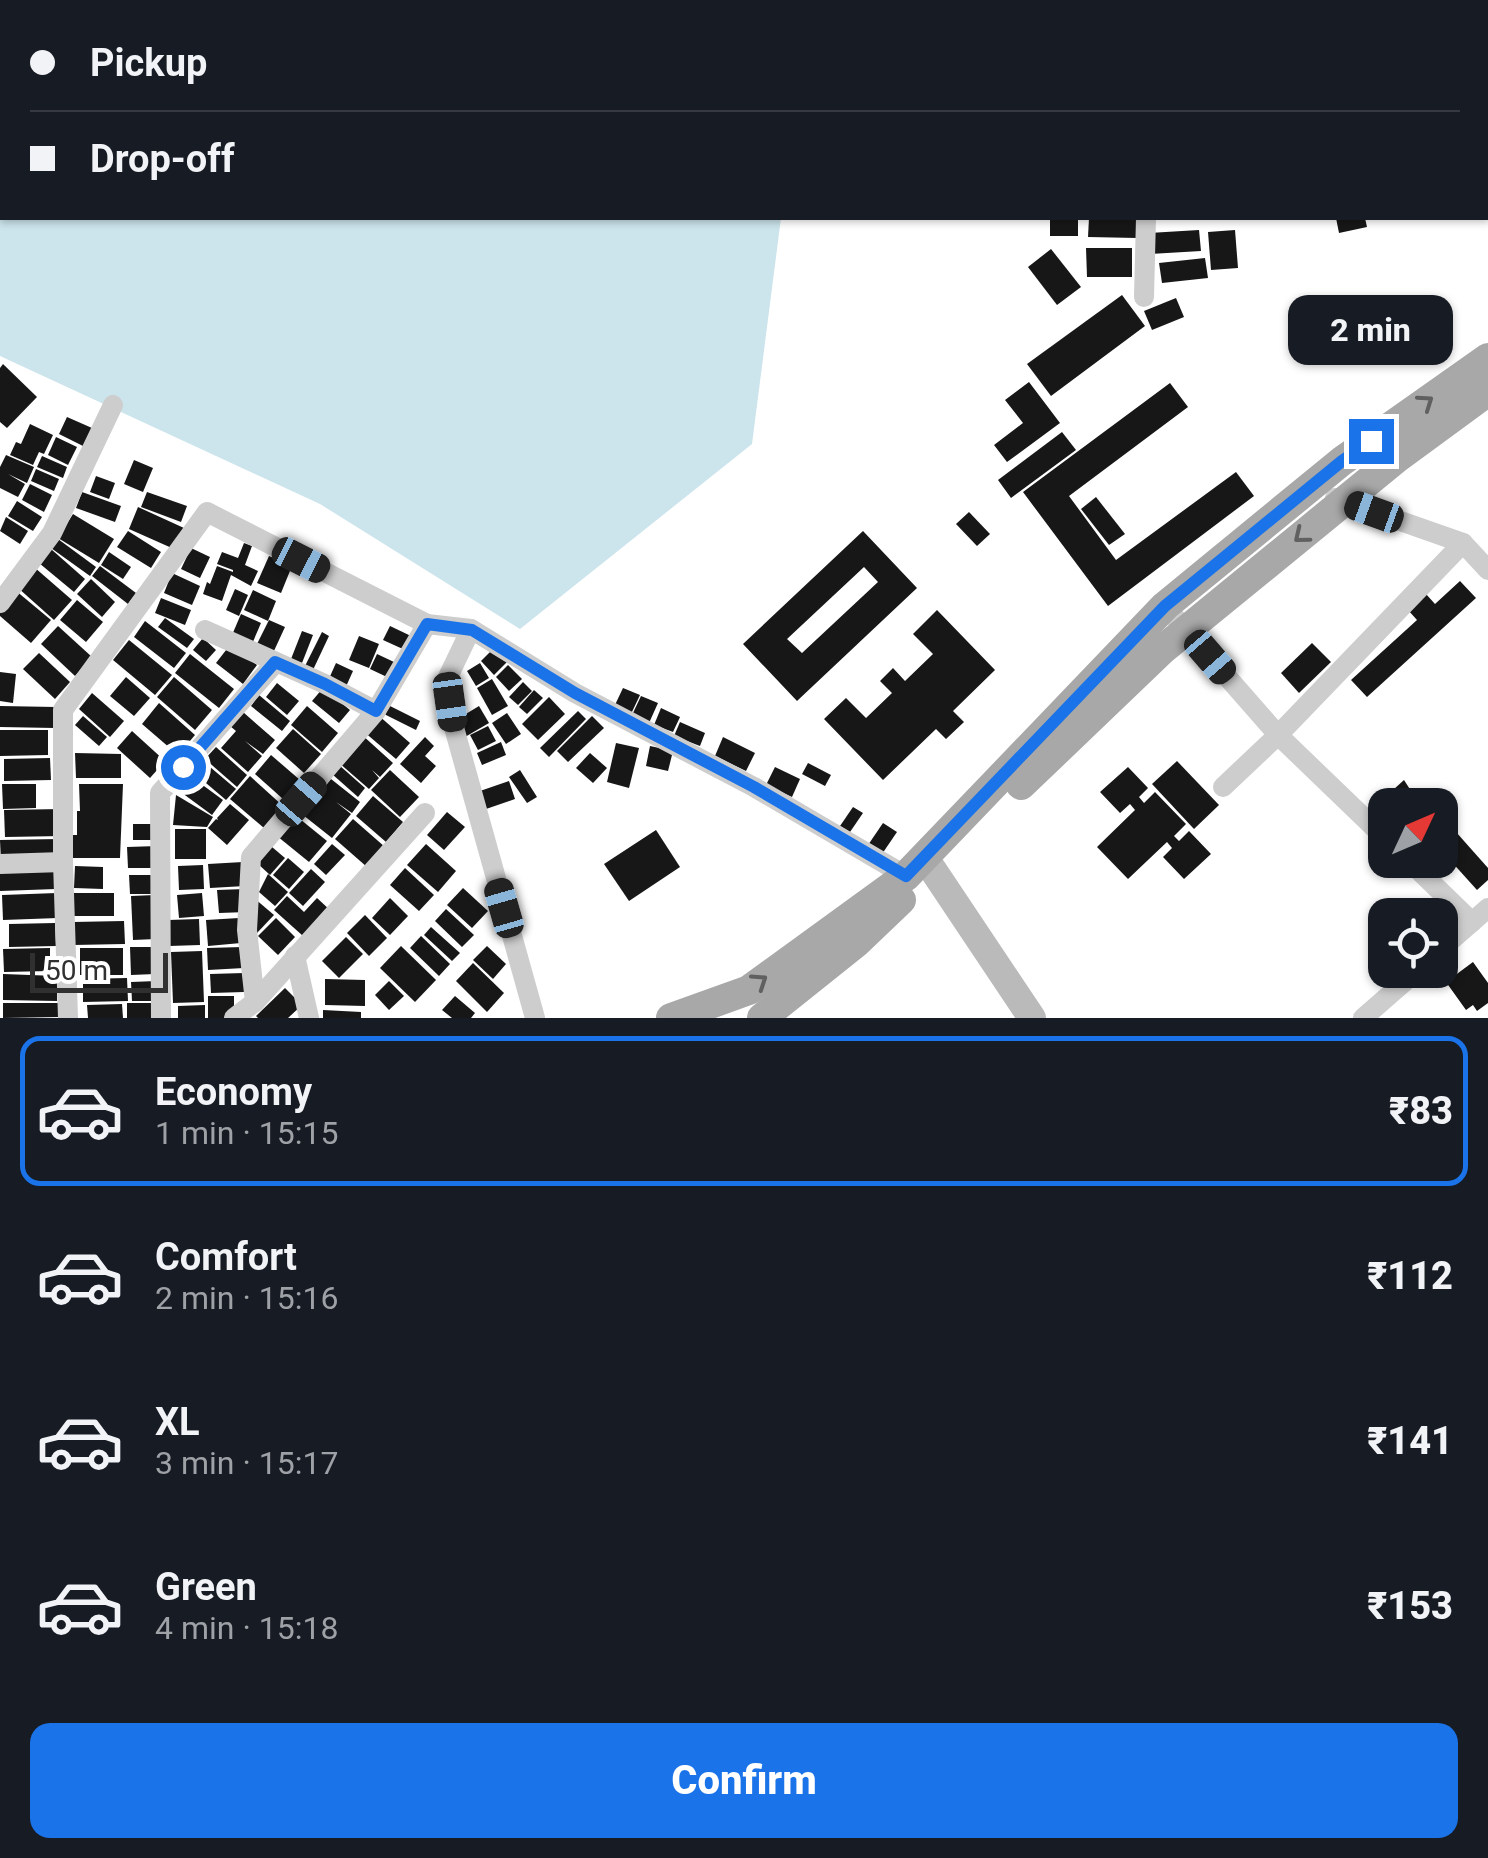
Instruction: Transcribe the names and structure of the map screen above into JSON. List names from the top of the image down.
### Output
{
  "scale_bar": "50 m",
  "north": "top right",
  "page": {
    "banner": ["Pickup", "Drop-off"],
    "bubble": "2 min",
    "scale": "50 m",
    "list": [
      {
        "name": "Economy",
        "note": "1 min · 15:15",
        "value": "₹83"
      },
      {
        "name": "Comfort",
        "note": "2 min · 15:16",
        "value": "₹112"
      },
      {
        "name": "XL",
        "note": "3 min · 15:17",
        "value": "₹141"
      },
      {
        "name": "Green",
        "note": "4 min · 15:18",
        "value": "₹153"
      }
    ],
    "buttons": "Confirm"
  }
}
